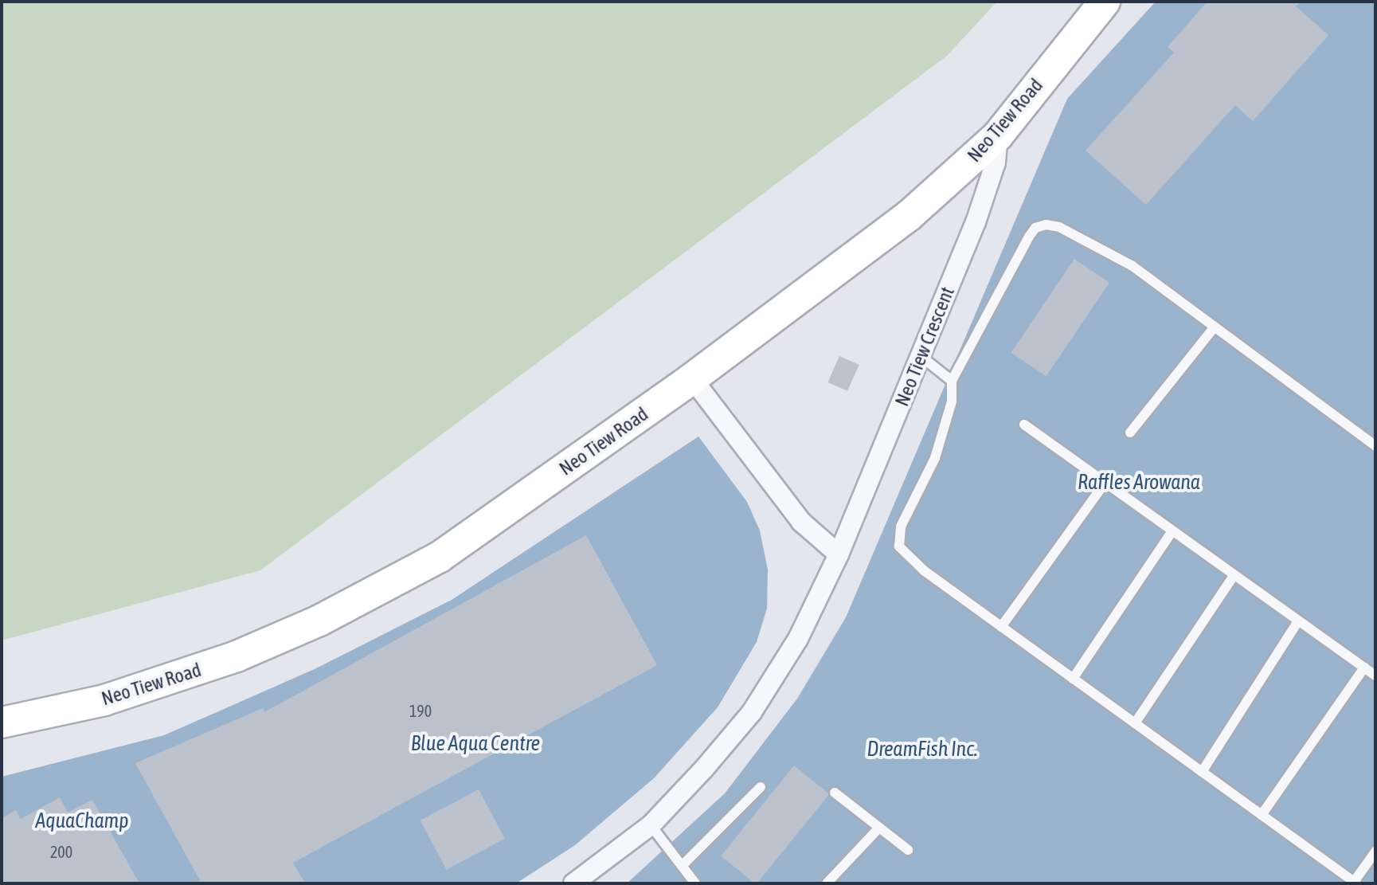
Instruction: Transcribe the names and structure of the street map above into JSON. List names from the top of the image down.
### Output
{
  "streets": {
    "main road": ["Neo Tiew Road"],
    "street": ["Neo Tiew Crescent"]
  },
  "crossings": [
    ["Neo Tiew Road", "Neo Tiew Crescent"]
  ],
  "water": [
    "Raffles Arowana",
    "Blue Aqua Centre",
    "DreamFish Inc.",
    "AquaChamp"
  ],
  "house_numbers": ["190", "200"]
}
